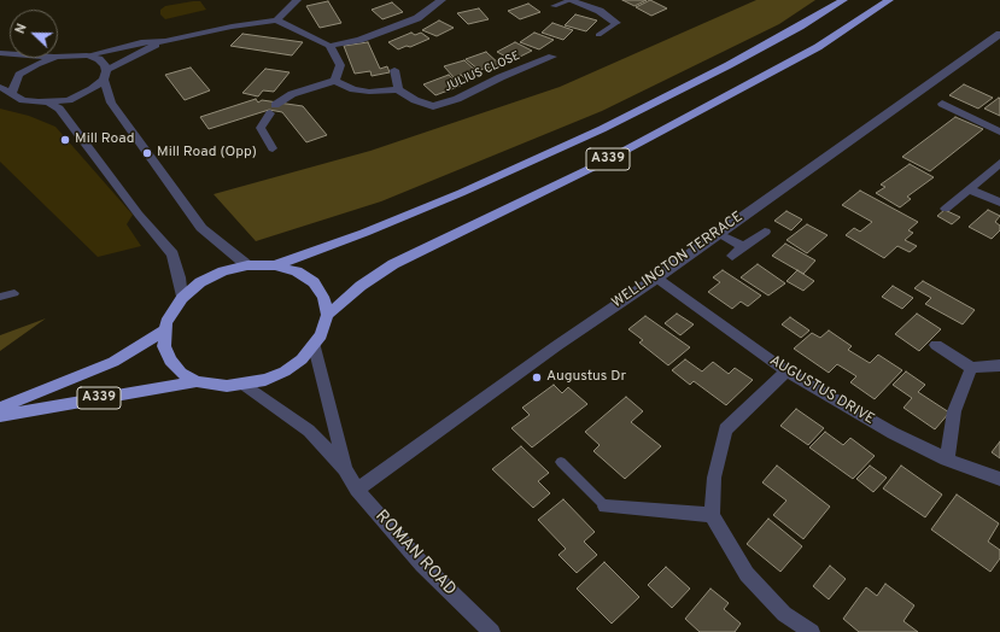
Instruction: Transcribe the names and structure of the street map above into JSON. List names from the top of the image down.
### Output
{
  "streets": {
    "highway": ["A339"],
    "street": [
      "JULIUS CLOSE",
      "WELLINGTON TERRACE",
      "AUGUSTUS DRIVE",
      "ROMAN ROAD"
    ]
  },
  "crossings": [
    ["A339", "ROMAN ROAD"],
    ["WELLINGTON TERRACE", "AUGUSTUS DRIVE"],
    ["WELLINGTON TERRACE", "ROMAN ROAD"]
  ],
  "places": ["Mill Road", "Mill Road (Opp)", "Augustus Dr"],
  "north": "left"
}
